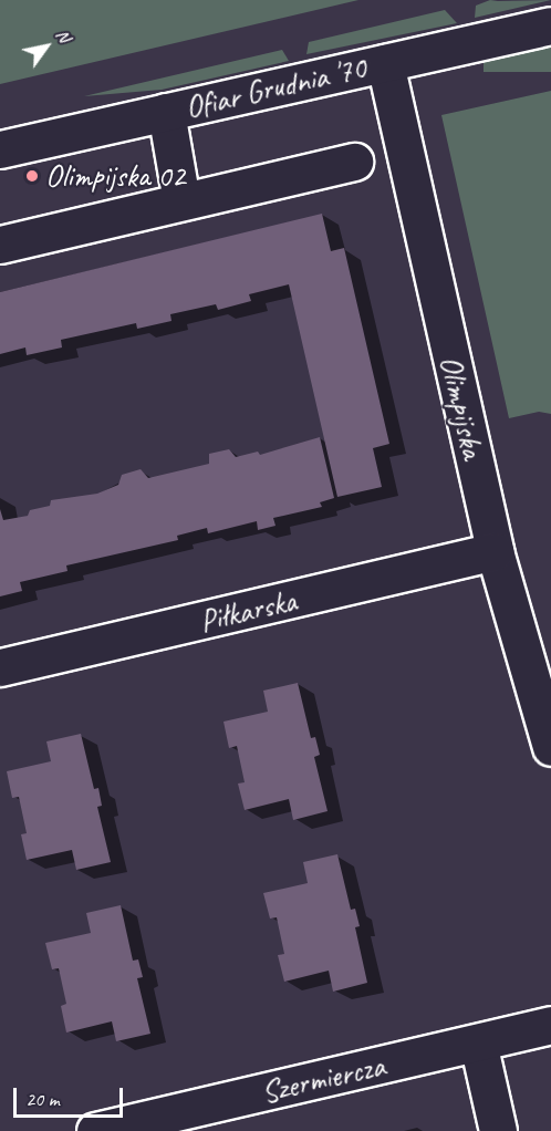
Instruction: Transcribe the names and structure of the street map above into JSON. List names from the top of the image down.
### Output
{
  "streets": {
    "street": [
      "Ofiar Grudnia '70",
      "Olimpijska",
      "Piłkarska",
      "Szermiercza"
    ]
  },
  "crossings": [
    ["Ofiar Grudnia '70", "Olimpijska"],
    ["Olimpijska", "Piłkarska"]
  ],
  "places": ["Olimpijska 02"],
  "scale_bar": "20 m",
  "north": "top right"
}
